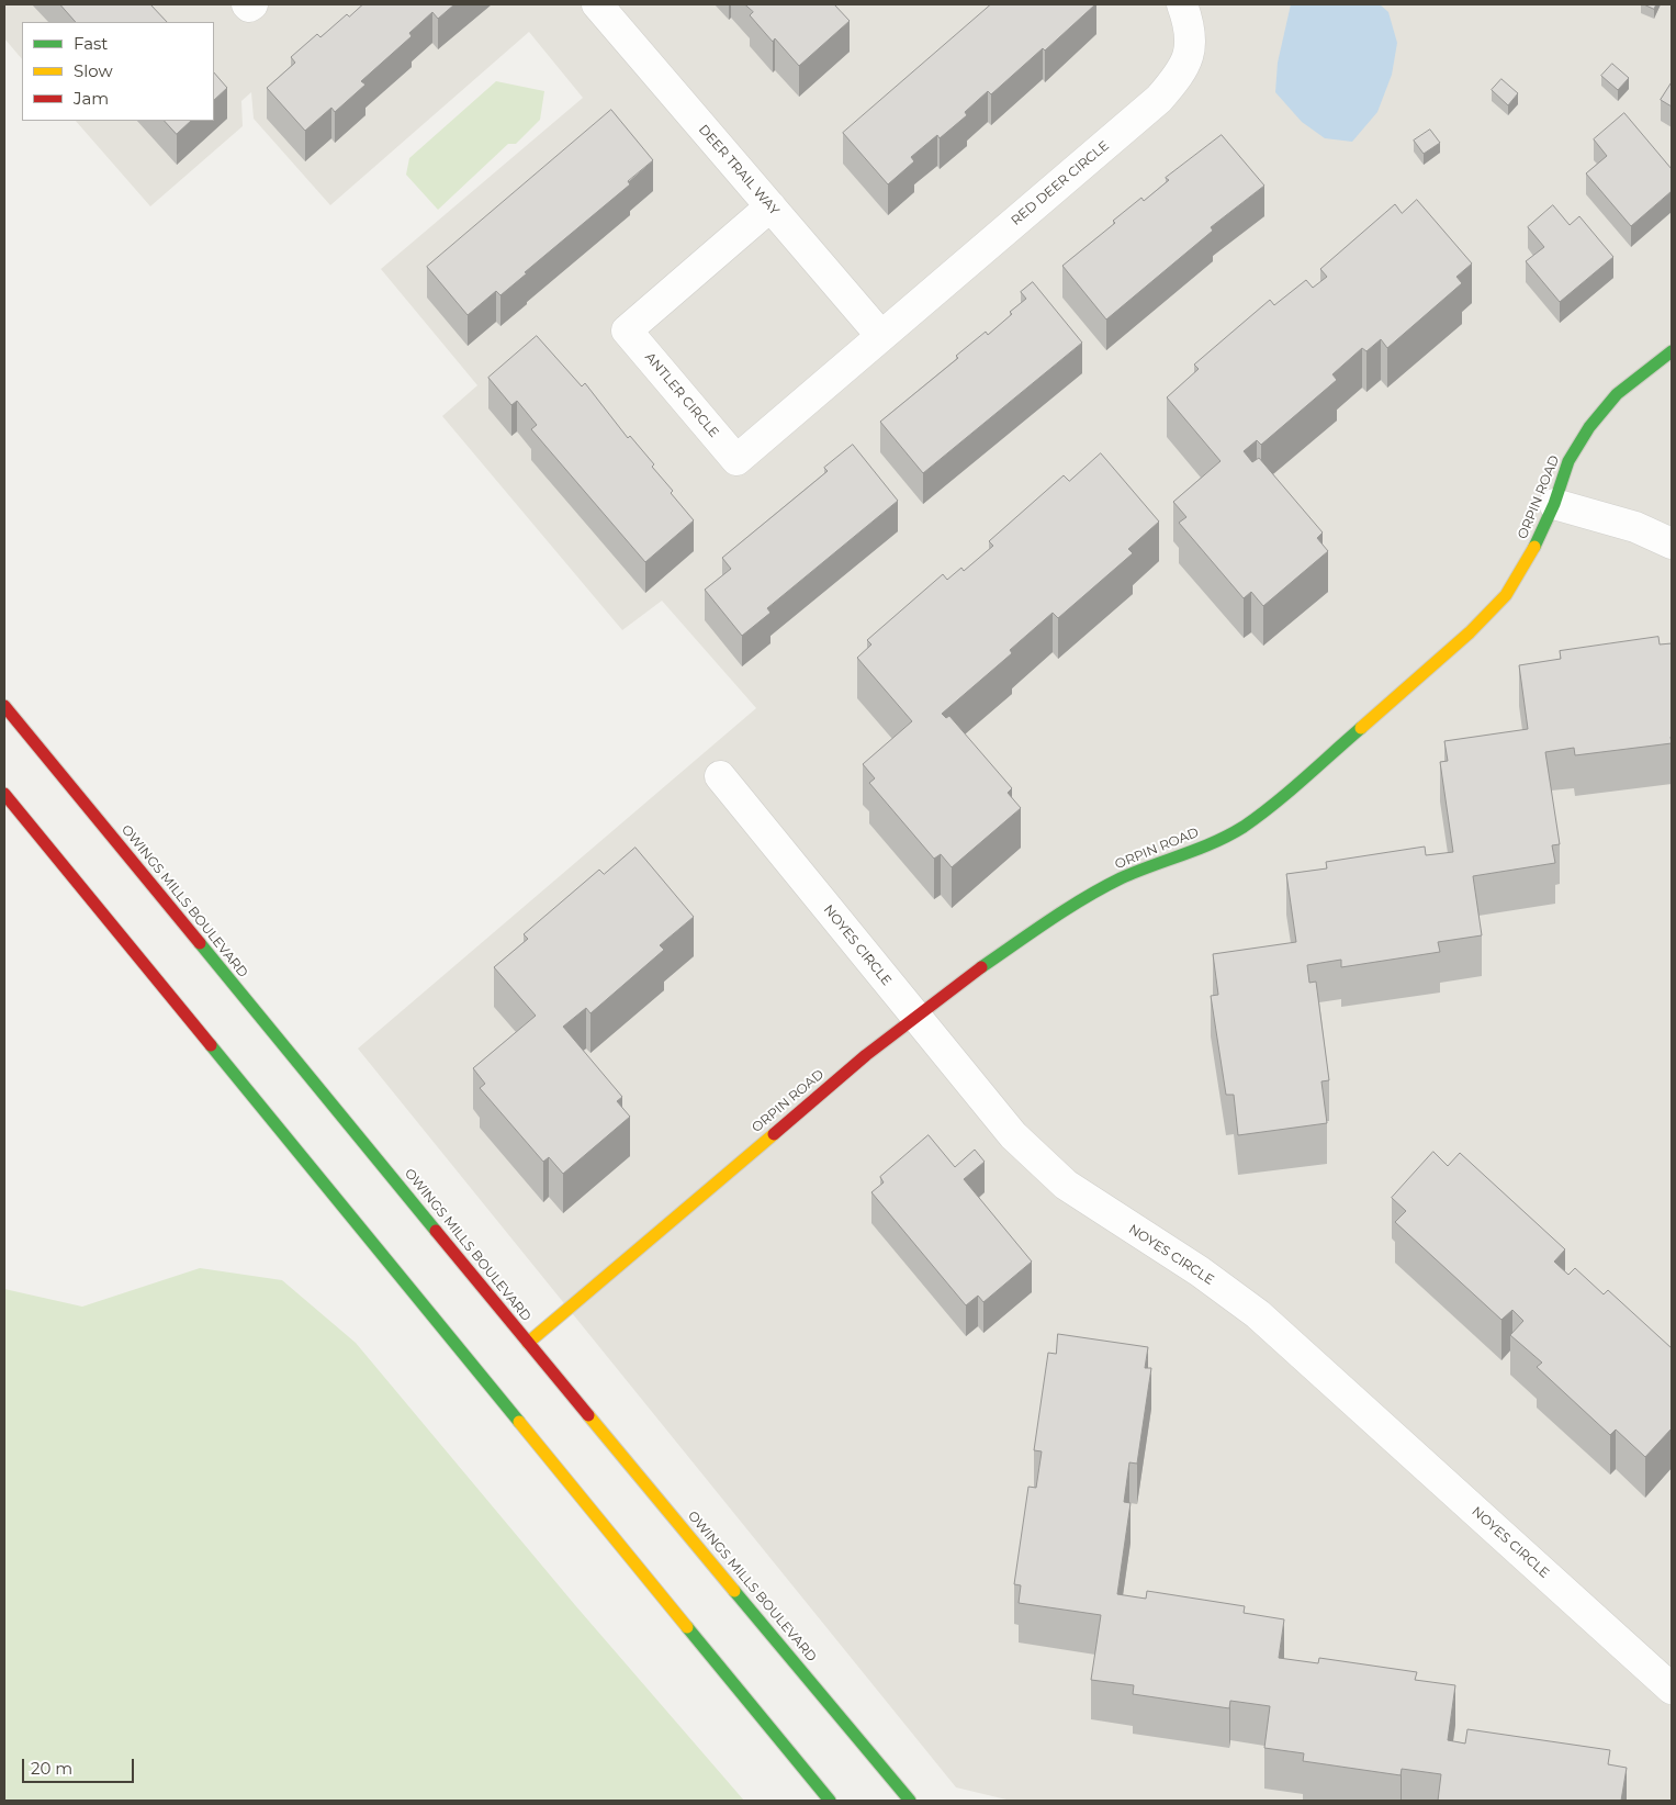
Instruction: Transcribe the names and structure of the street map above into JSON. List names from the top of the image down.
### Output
{
  "streets": {
    "main road": ["ORPIN ROAD", "OWINGS MILLS BOULEVARD"],
    "street": [
      "DEER TRAIL WAY",
      "RED DEER CIRCLE",
      "ANTLER CIRCLE",
      "NOYES CIRCLE"
    ]
  },
  "crossings": [
    ["DEER TRAIL WAY", "RED DEER CIRCLE"],
    ["DEER TRAIL WAY", "ANTLER CIRCLE"],
    ["RED DEER CIRCLE", "ANTLER CIRCLE"],
    ["ORPIN ROAD", "OWINGS MILLS BOULEVARD"],
    ["ORPIN ROAD", "NOYES CIRCLE"]
  ],
  "legend": ["Fast", "Slow", "Jam"],
  "scale_bar": "20 m"
}
